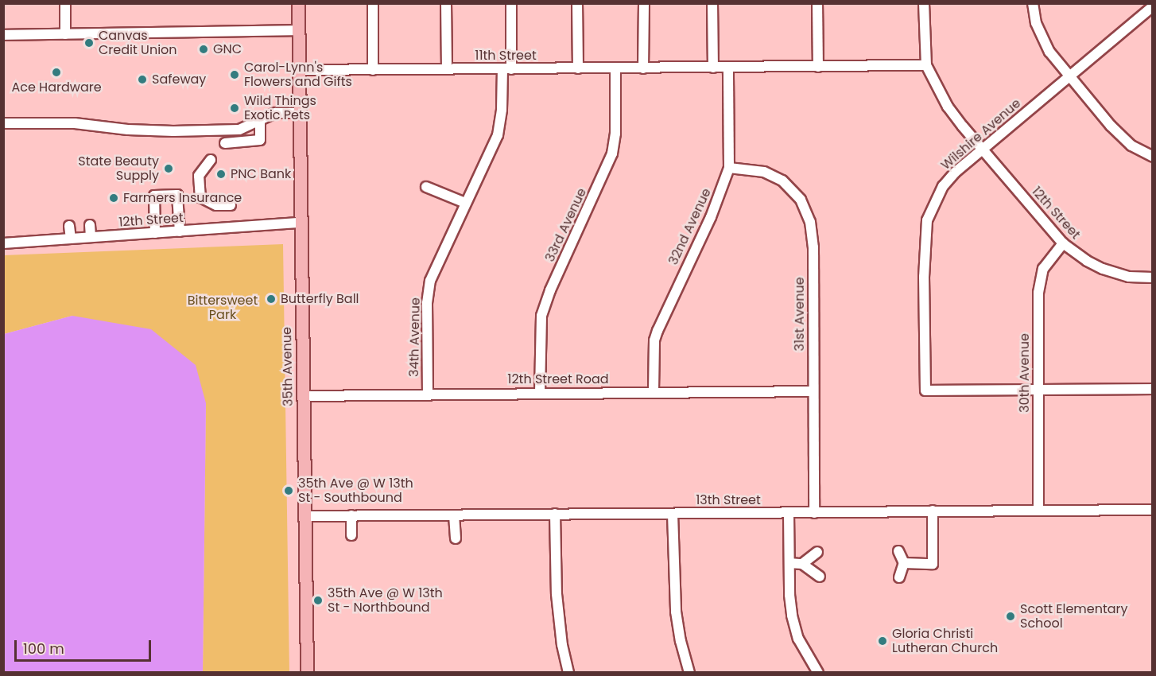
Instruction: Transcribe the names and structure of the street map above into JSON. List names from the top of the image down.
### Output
{
  "streets": {
    "main road": ["35th Avenue"],
    "street": [
      "11th Street",
      "Wilshire Avenue",
      "12th Street",
      "33rd Avenue",
      "32nd Avenue",
      "31st Avenue",
      "34th Avenue",
      "30th Avenue",
      "12th Street Road",
      "13th Street"
    ]
  },
  "crossings": [
    ["11th Street", "33rd Avenue"],
    ["11th Street", "32nd Avenue"],
    ["11th Street", "34th Avenue"],
    ["11th Street", "35th Avenue"],
    ["Wilshire Avenue", "12th Street"],
    ["Wilshire Avenue", "30th Avenue"],
    ["12th Street", "35th Avenue"],
    ["12th Street", "30th Avenue"],
    ["33rd Avenue", "12th Street Road"],
    ["32nd Avenue", "31st Avenue"],
    ["32nd Avenue", "12th Street Road"],
    ["31st Avenue", "12th Street Road"],
    ["31st Avenue", "13th Street"],
    ["34th Avenue", "12th Street Road"],
    ["35th Avenue", "12th Street Road"],
    ["35th Avenue", "13th Street"],
    ["30th Avenue", "13th Street"]
  ],
  "parks": ["Bittersweet Park"],
  "places": [
    "Canvas Credit Union",
    "GNC",
    "Ace Hardware",
    "Carol-Lynn's Flowers and Gifts",
    "Safeway",
    "Wild Things Exotic Pets",
    "State Beauty Supply",
    "PNC Bank",
    "Farmers Insurance",
    "Butterfly Ball",
    "35th Ave @ W 13th St - Southbound",
    "35th Ave @ W 13th St - Northbound",
    "Scott Elementary School",
    "Gloria Christi Lutheran Church"
  ],
  "scale_bar": "100 m"
}
